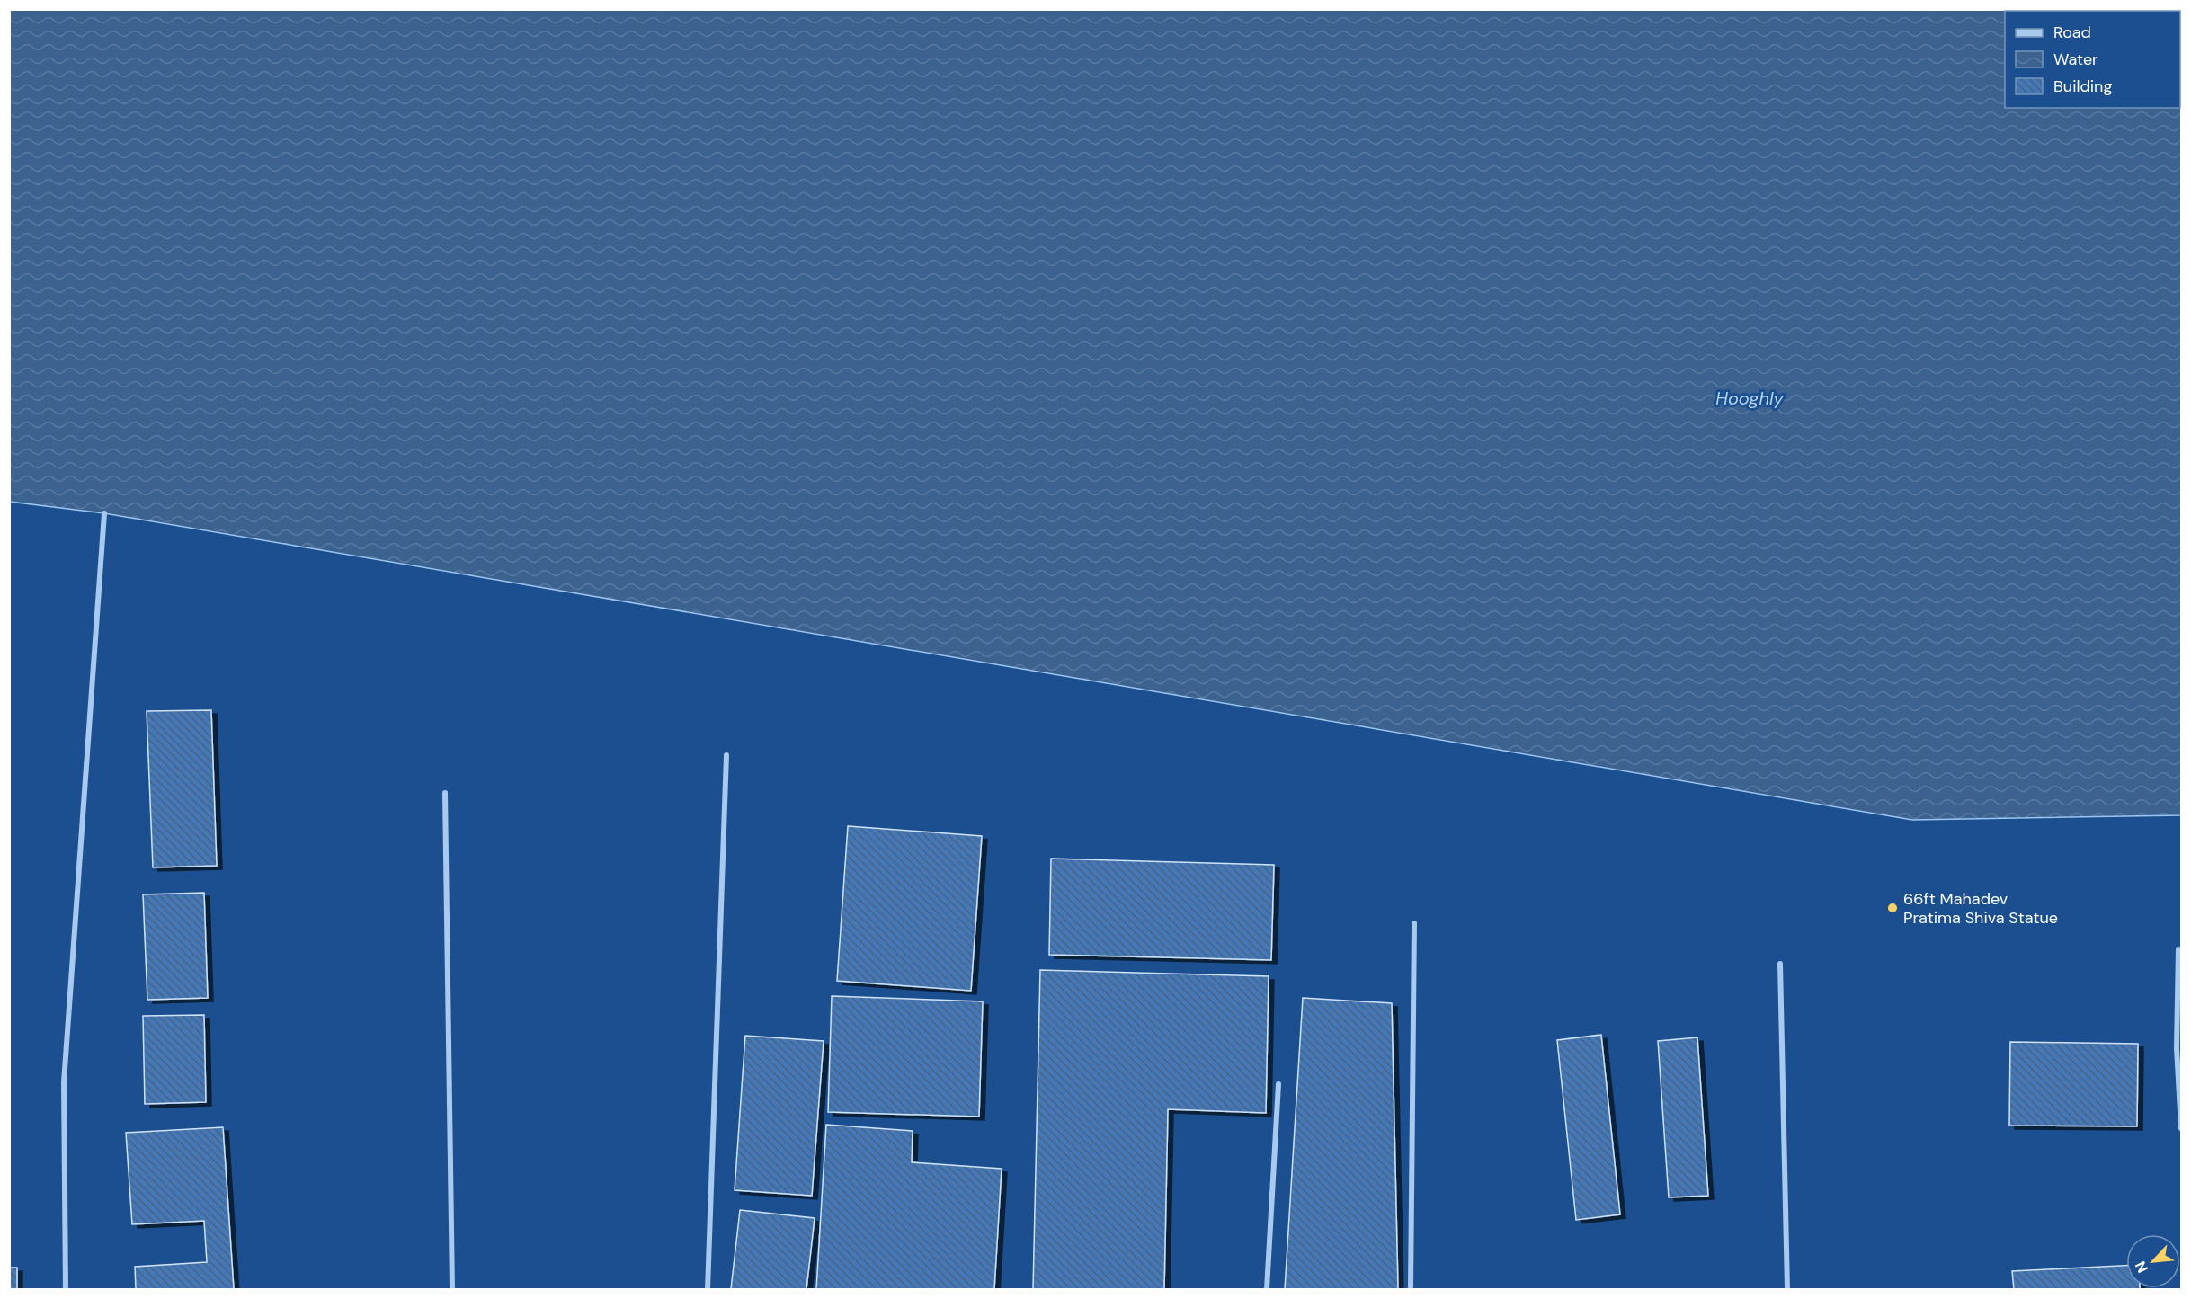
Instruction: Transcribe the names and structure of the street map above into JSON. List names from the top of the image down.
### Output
{
  "water": ["Hooghly"],
  "places": ["66ft Mahadev Pratima Shiva Statue"],
  "legend": ["Road", "Water", "Building"],
  "north": "bottom left"
}
